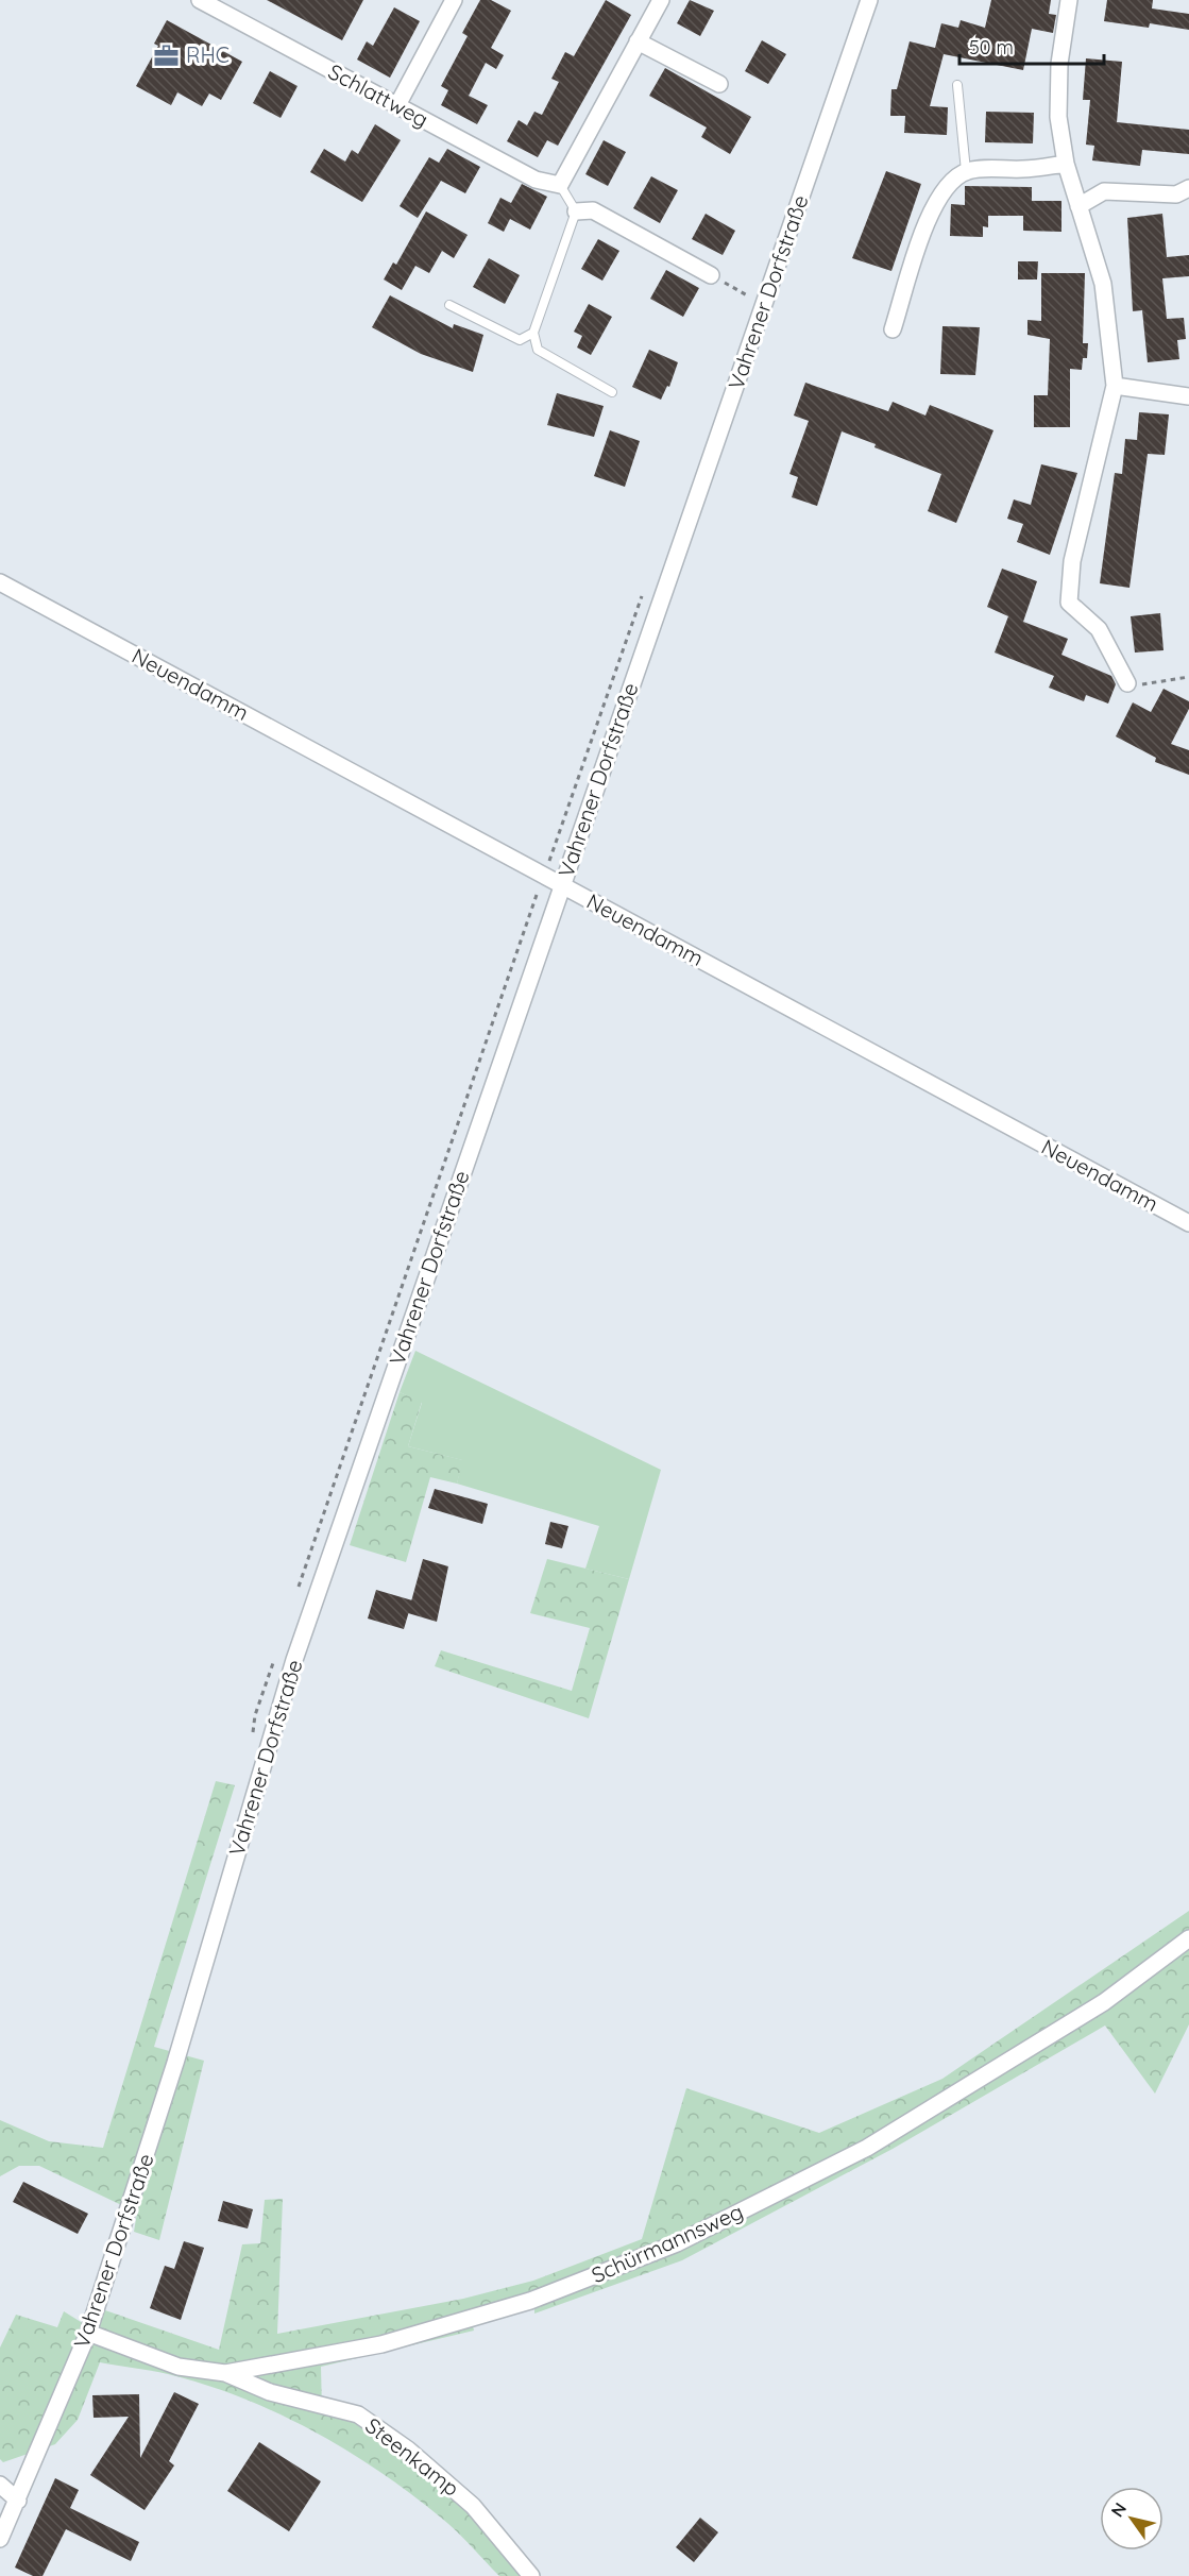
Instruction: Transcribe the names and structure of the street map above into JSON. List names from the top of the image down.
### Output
{
  "streets": {
    "street": [
      "Schlattweg",
      "Vahrener Dorfstraße",
      "Neuendamm",
      "Schürmannsweg",
      "Steenkamp"
    ]
  },
  "crossings": [
    ["Vahrener Dorfstraße", "Neuendamm"],
    ["Vahrener Dorfstraße", "Schürmannsweg"],
    ["Schürmannsweg", "Steenkamp"]
  ],
  "places": {
    "office": ["RHC"]
  },
  "scale_bar": "50 m",
  "north": "top left"
}
